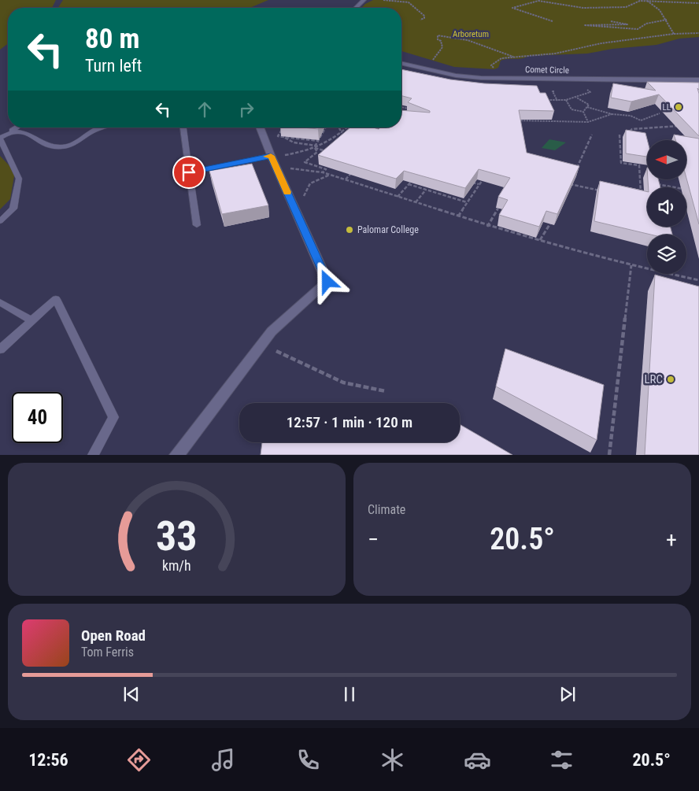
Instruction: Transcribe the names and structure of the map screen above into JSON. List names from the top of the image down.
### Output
{
  "streets": {
    "street": ["Comet Circle"]
  },
  "parks": ["Arboretum"],
  "places": ["LL", "Palomar College", "LRC"],
  "north": "left",
  "page": {
    "turn": ["80 m", "Turn left"],
    "limit": "40",
    "trip": "12:57 · 1 min · 120 m",
    "tile": "Climate",
    "heat": ["−", "20.5°", "+"],
    "song": ["Open Road", "Tom Ferris"],
    "tabs": ["12:56", "20.5°"],
    "gauge": ["33", "km/h"]
  }
}
